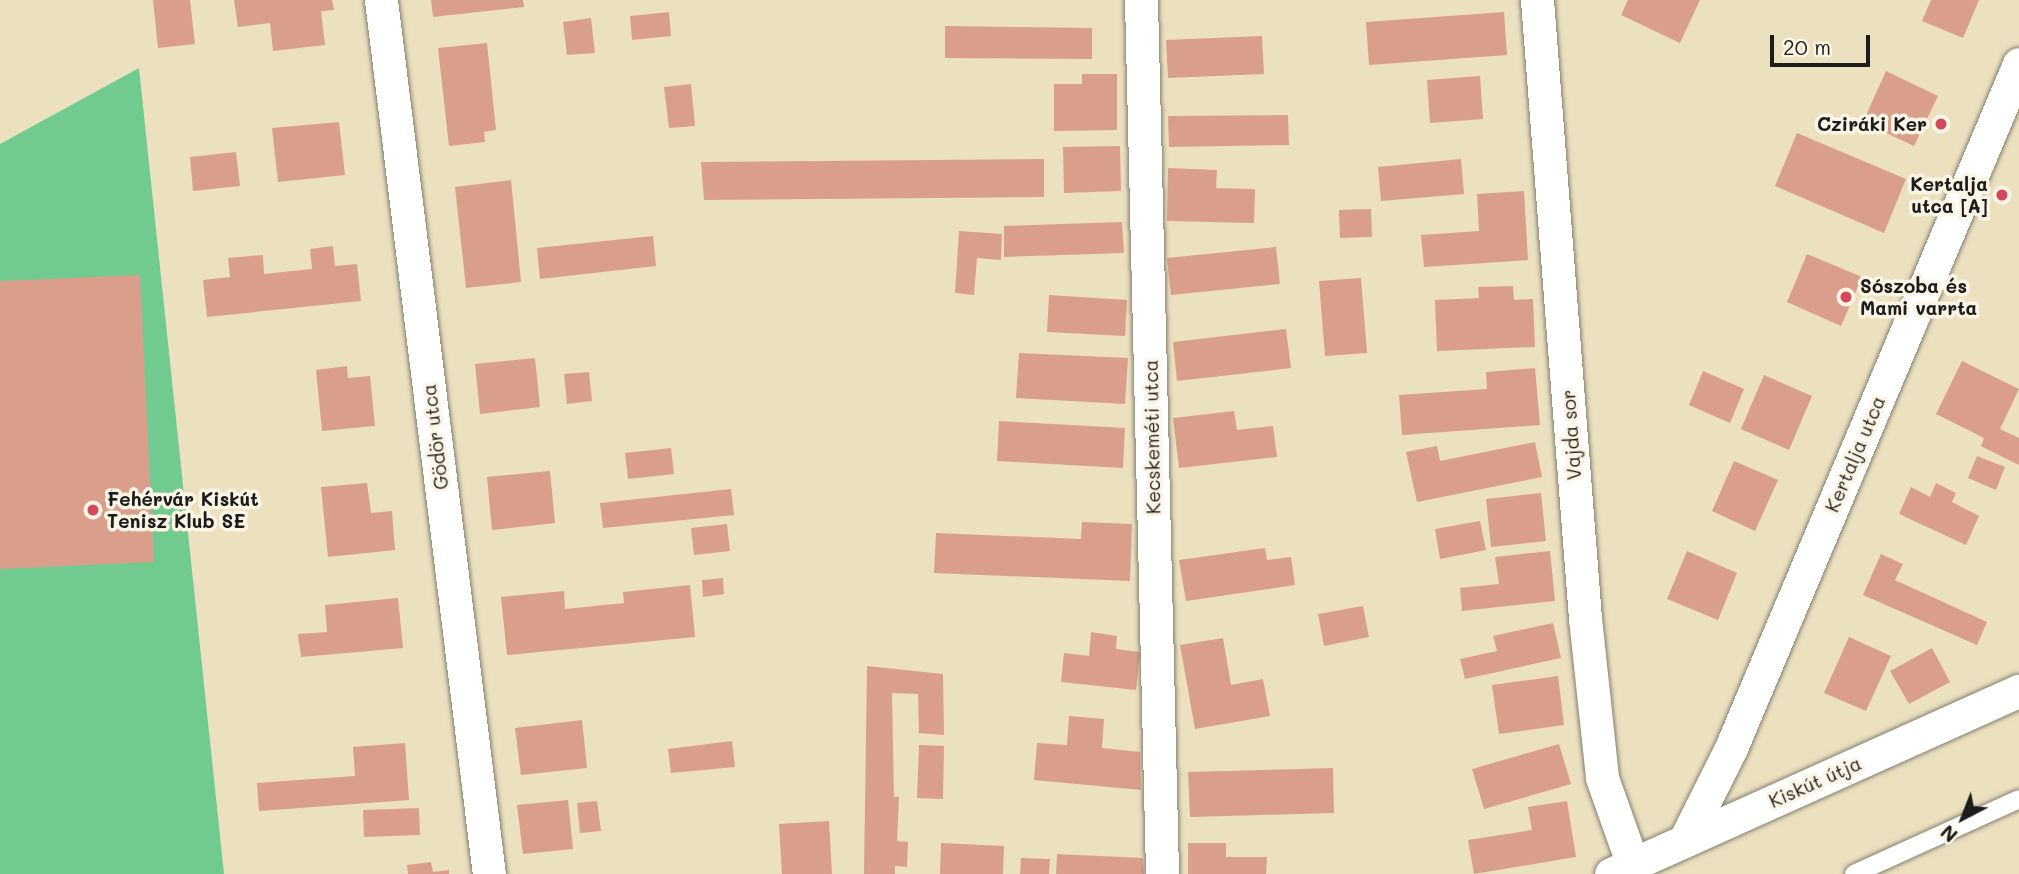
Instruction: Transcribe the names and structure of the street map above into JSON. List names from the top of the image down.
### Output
{
  "streets": {
    "street": [
      "Vajda sor",
      "Gödör utca",
      "Kecskeméti utca",
      "Kertalja utca",
      "Kiskút útja"
    ]
  },
  "crossings": [
    ["Vajda sor", "Kiskút útja"],
    ["Kertalja utca", "Kiskút útja"]
  ],
  "places": [
    "Cziráki Ker",
    "Kertalja utca [A]",
    "Sószoba és Mami varrta",
    "Fehérvár Kiskút Tenisz Klub SE"
  ],
  "scale_bar": "20 m",
  "north": "bottom left"
}
